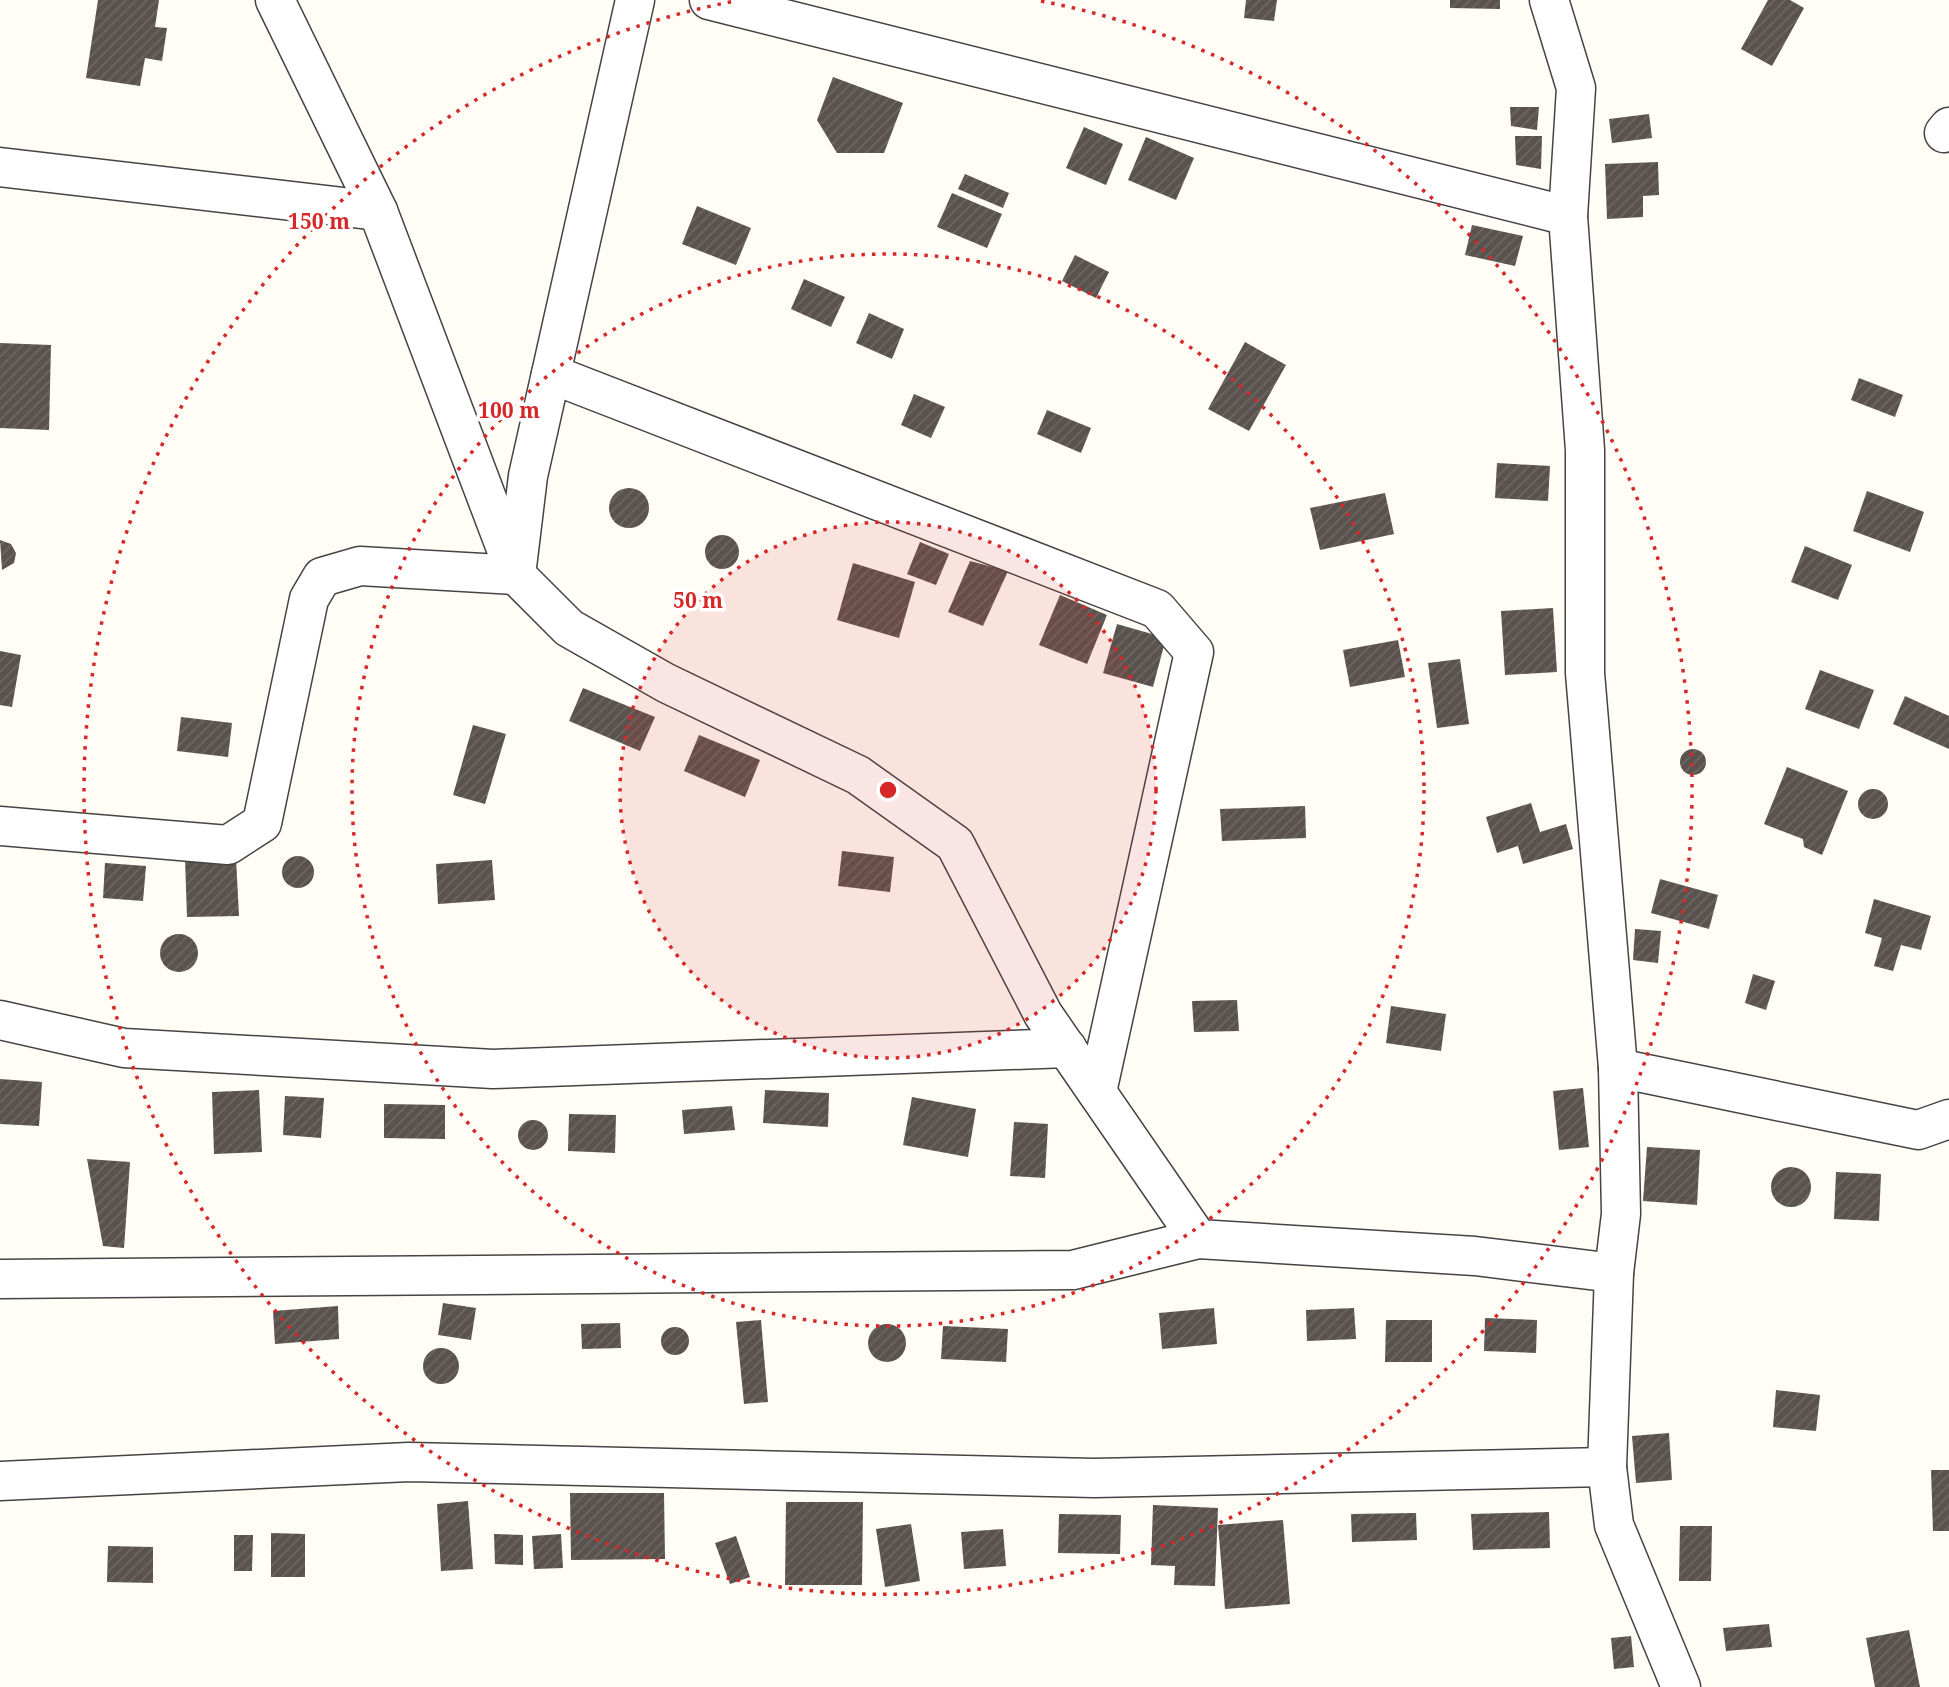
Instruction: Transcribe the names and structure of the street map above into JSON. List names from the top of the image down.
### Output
{
  "rings": ["150 m", "100 m", "50 m"]
}
